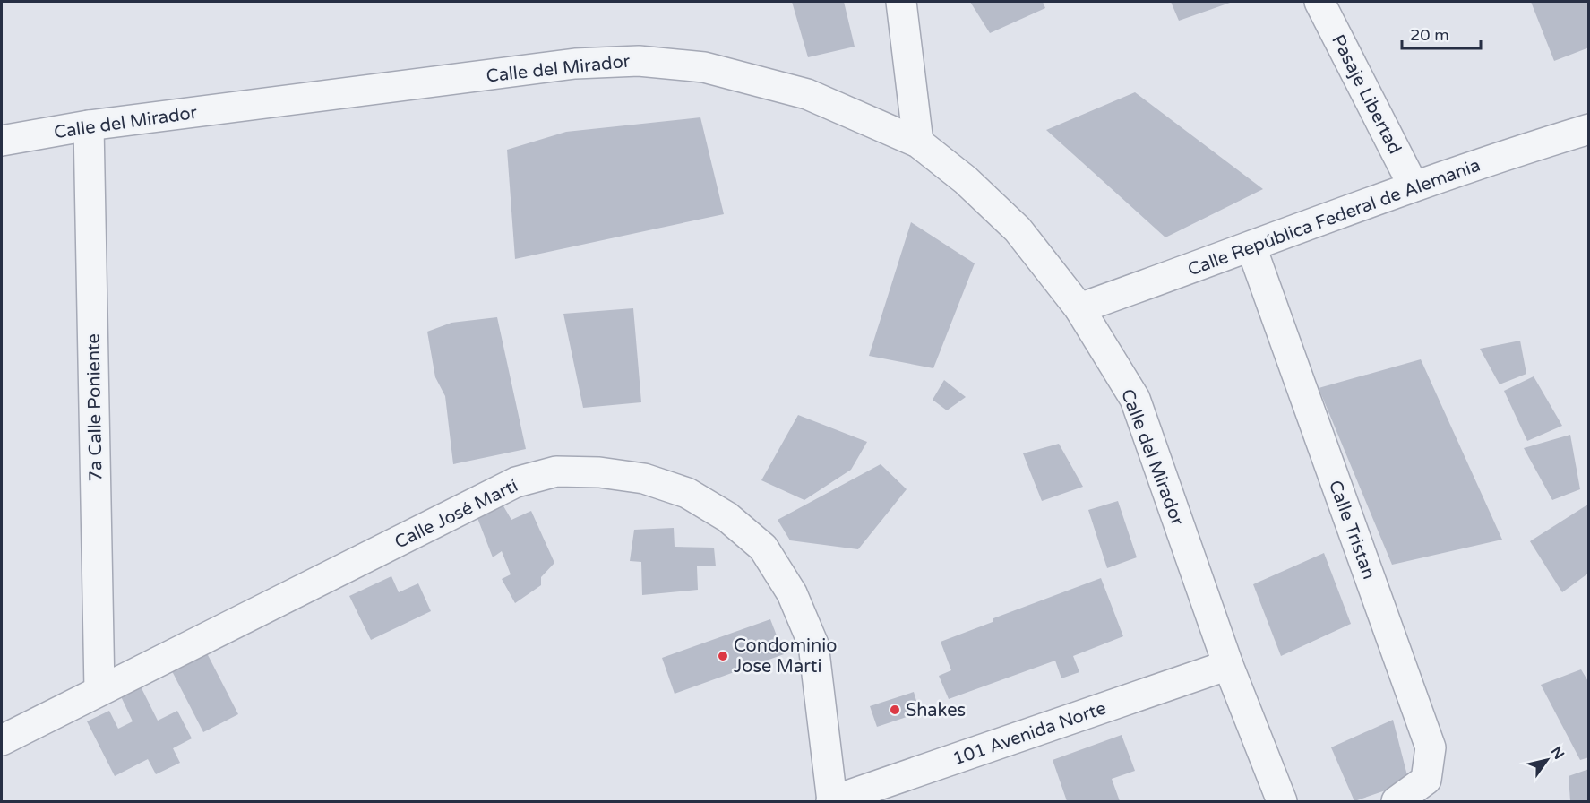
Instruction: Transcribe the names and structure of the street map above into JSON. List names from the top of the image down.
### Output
{
  "streets": {
    "street": [
      "Calle del Mirador",
      "Pasaje Libertad",
      "Calle República Federal de Alemania",
      "7a Calle Poniente",
      "Calle José Martí",
      "Calle Tristan",
      "101 Avenida Norte"
    ]
  },
  "crossings": [
    ["Calle del Mirador", "Calle República Federal de Alemania"],
    ["Calle del Mirador", "7a Calle Poniente"],
    ["Calle del Mirador", "101 Avenida Norte"],
    ["Pasaje Libertad", "Calle República Federal de Alemania"],
    ["Calle República Federal de Alemania", "Calle Tristan"],
    ["7a Calle Poniente", "Calle José Martí"],
    ["Calle José Martí", "101 Avenida Norte"]
  ],
  "places": ["Condominio Jose Marti", "Shakes"],
  "scale_bar": "20 m",
  "north": "top right"
}
